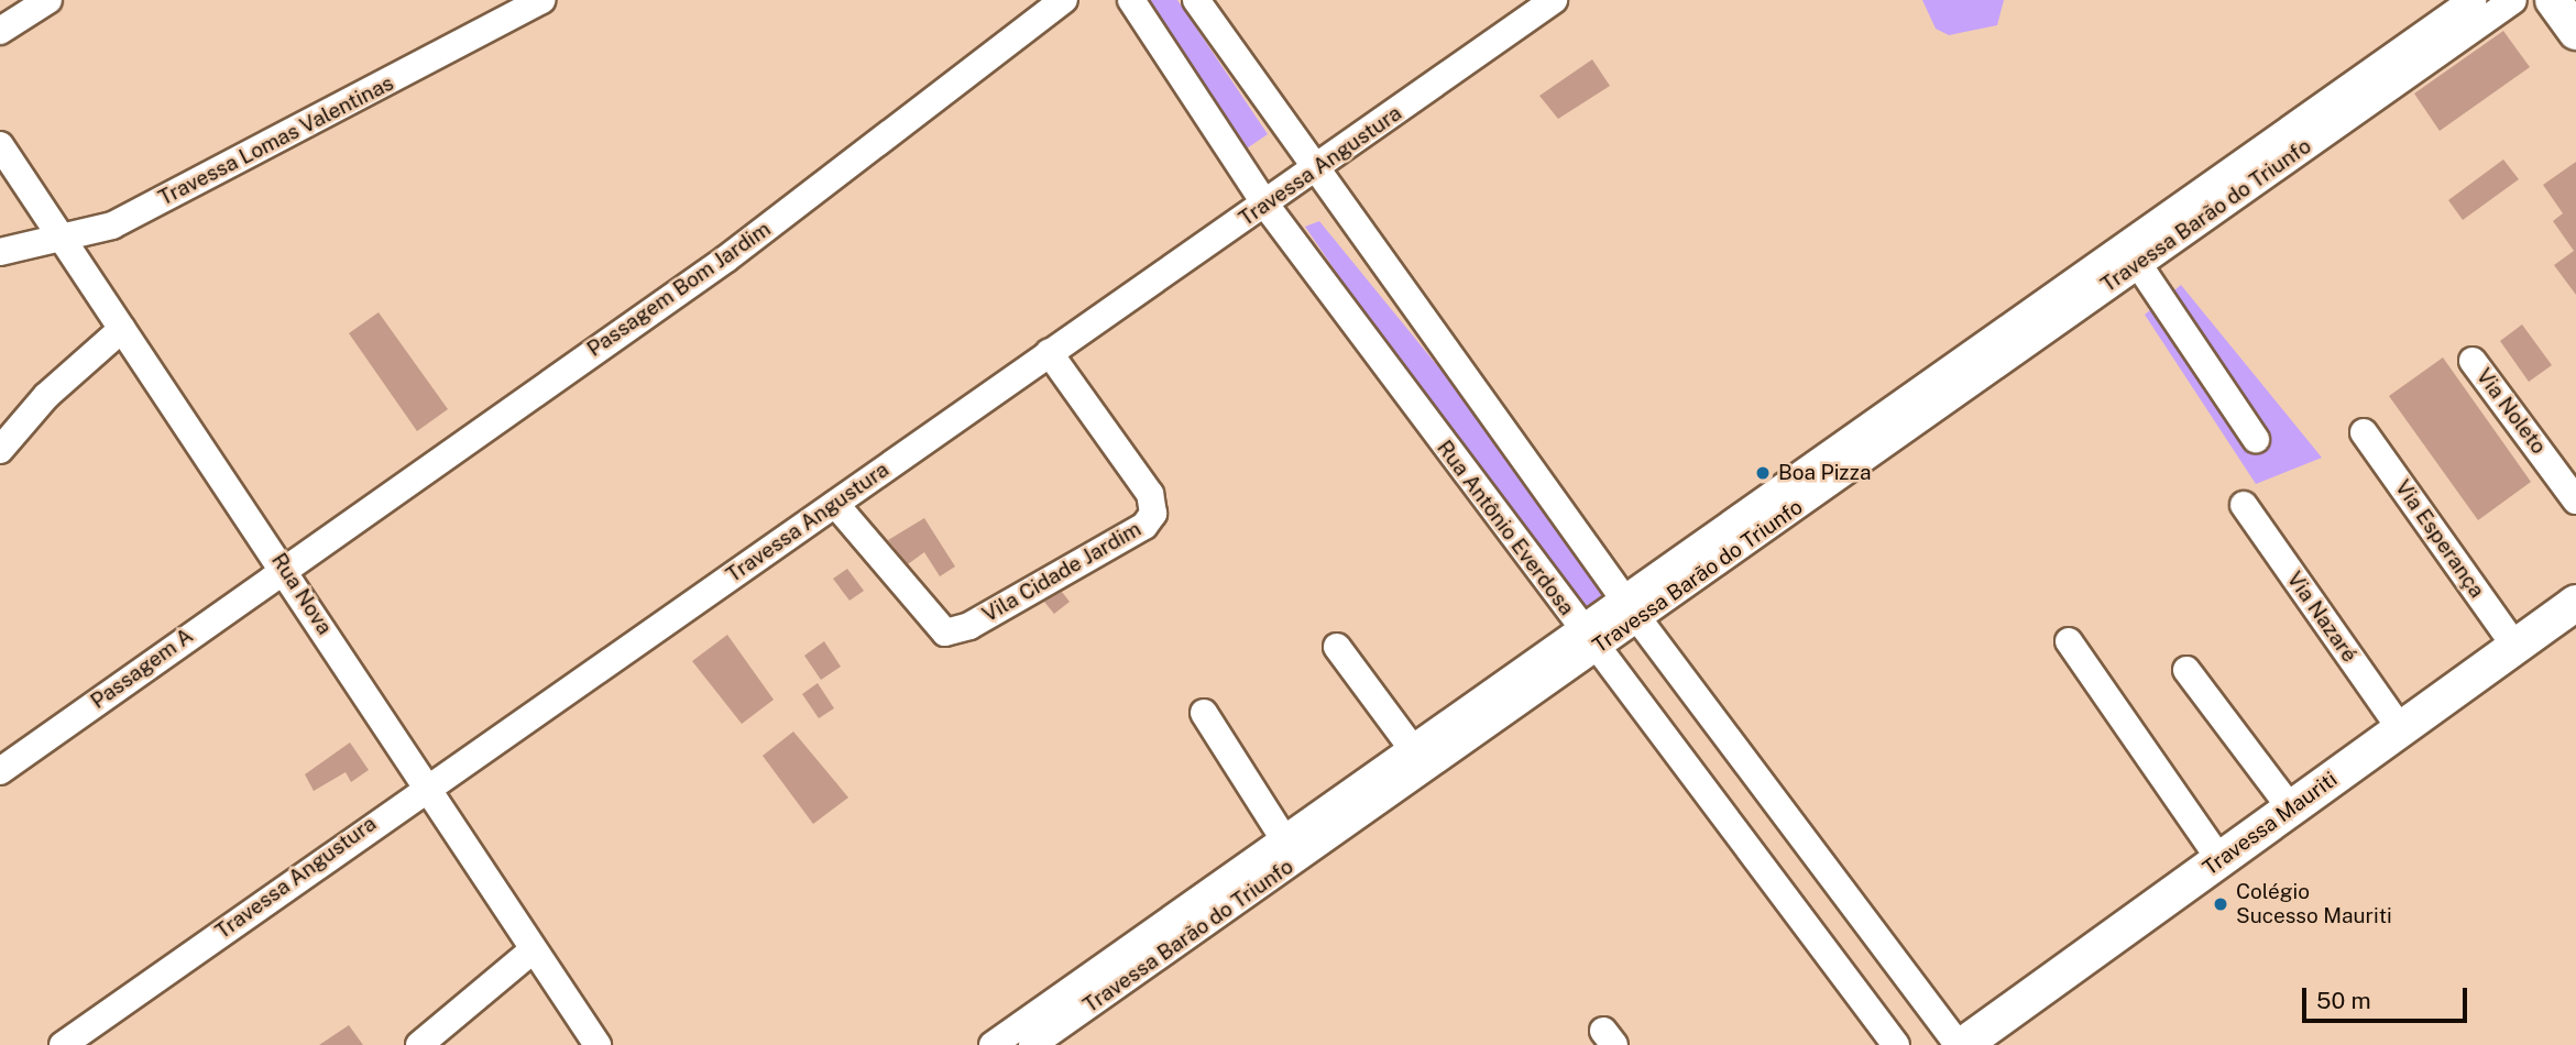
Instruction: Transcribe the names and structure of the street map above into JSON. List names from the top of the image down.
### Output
{
  "streets": {
    "main road": ["Travessa Mauriti"],
    "street": [
      "Travessa Lomas Valentinas",
      "Travessa Angustura",
      "Travessa Barão do Triunfo",
      "Passagem Bom Jardim",
      "Via Noleto",
      "Rua Antônio Everdosa",
      "Via Esperança",
      "Vila Cidade Jardim",
      "Rua Nova",
      "Via Nazaré",
      "Passagem A"
    ]
  },
  "crossings": [
    ["Travessa Lomas Valentinas", "Rua Nova"],
    ["Travessa Angustura", "Rua Antônio Everdosa"],
    ["Travessa Angustura", "Vila Cidade Jardim"],
    ["Travessa Angustura", "Rua Nova"],
    ["Travessa Barão do Triunfo", "Rua Antônio Everdosa"],
    ["Passagem Bom Jardim", "Rua Nova"],
    ["Passagem Bom Jardim", "Passagem A"],
    ["Via Esperança", "Travessa Mauriti"],
    ["Rua Nova", "Passagem A"],
    ["Via Nazaré", "Travessa Mauriti"]
  ],
  "places": ["Boa Pizza", "Colégio Sucesso Mauriti"],
  "scale_bar": "50 m"
}
